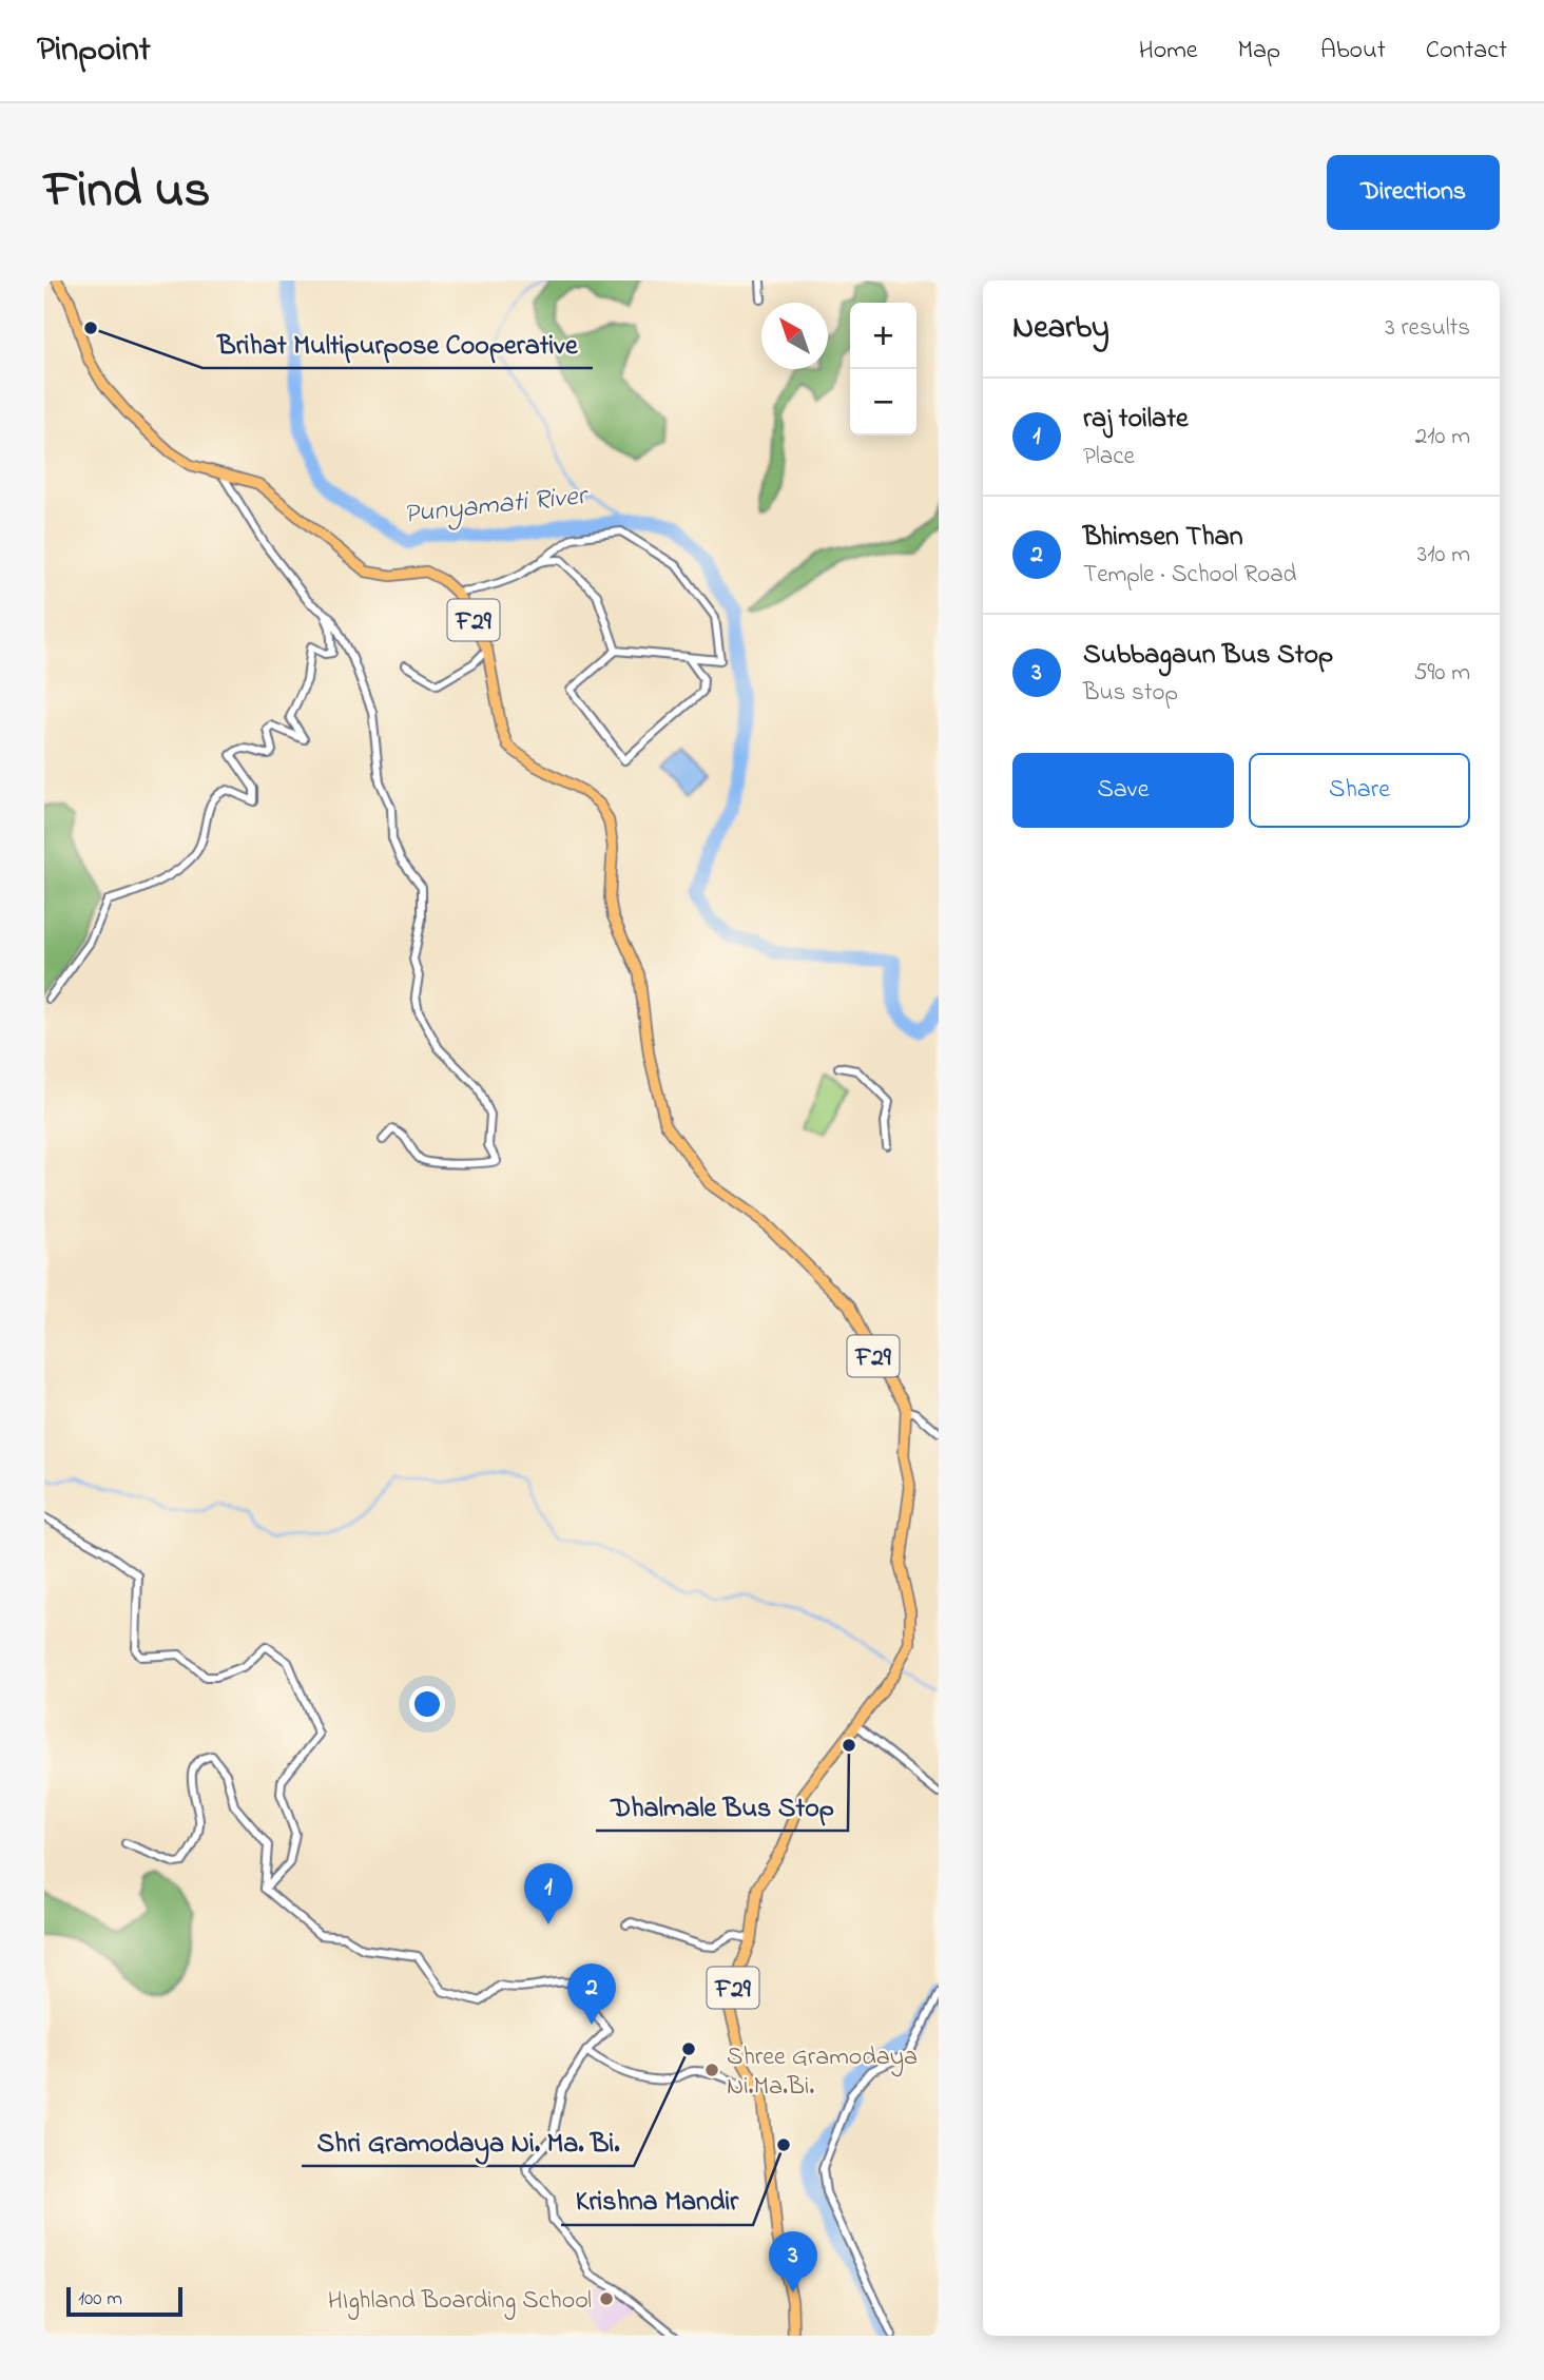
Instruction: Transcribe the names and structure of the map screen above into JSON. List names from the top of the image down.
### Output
{
  "streets": {
    "main road": ["F29"]
  },
  "water": ["Punyamati River"],
  "places": [
    "Brihat Multipurpose Cooperative",
    "Dhalmale Bus Stop",
    "Shri Gramodaya Ni. Ma. Bi.",
    "Shree Gramodaya Ni.Ma.Bi.",
    "Krishna Mandir",
    "HIghland Boarding School"
  ],
  "scale_bar": "100 m",
  "north": "top left",
  "page": {
    "header": "Pinpoint",
    "nav": [
      "Home",
      "Map",
      "About",
      "Contact"
    ],
    "title": "Find us",
    "buttons": [
      "Directions",
      ["Save", "Share"]
    ],
    "heading": ["Nearby", "3 results"],
    "map_buttons": ["+", "−"],
    "list": [
      {
        "mark": "1",
        "name": "raj toilate",
        "note": "Place",
        "value": "210 m"
      },
      {
        "mark": "2",
        "name": "Bhimsen Than",
        "note": "Temple · School Road",
        "value": "310 m"
      },
      {
        "mark": "3",
        "name": "Subbagaun Bus Stop",
        "note": "Bus stop",
        "value": "590 m"
      }
    ],
    "pins": ["1", "2", "3"],
    "scale": "100 m"
  }
}
